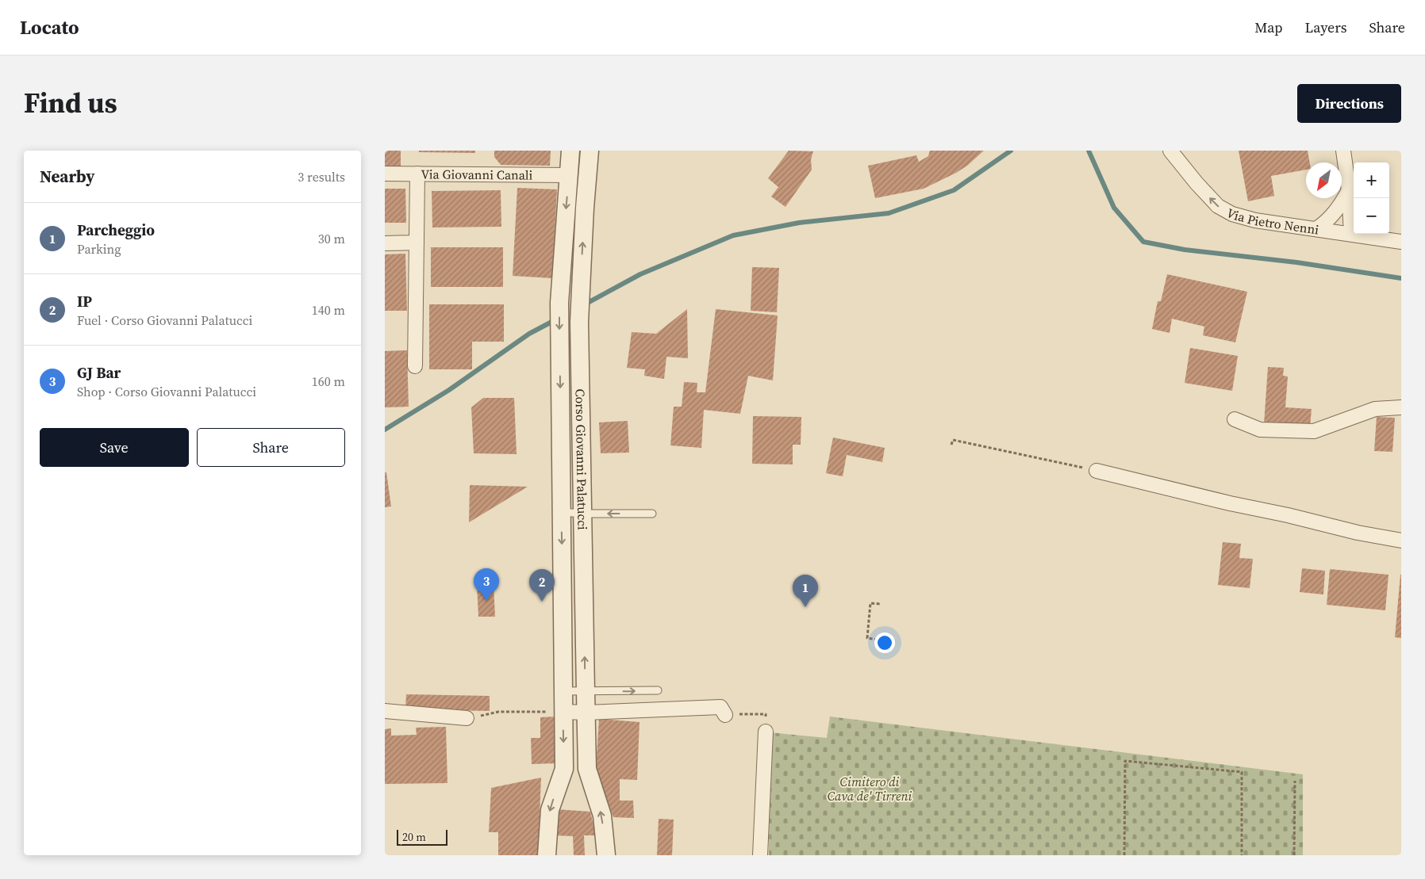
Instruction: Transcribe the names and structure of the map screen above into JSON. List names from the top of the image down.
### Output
{
  "streets": {
    "street": ["Via Giovanni Canali", "Via Pietro Nenni", "Corso Giovanni Palatucci"]
  },
  "crossings": [
    ["Via Giovanni Canali", "Corso Giovanni Palatucci"]
  ],
  "one_way": ["Via Pietro Nenni"],
  "parks": ["Cimitero di Cava de' Tirreni"],
  "scale_bar": "20 m",
  "north": "bottom left",
  "page": {
    "header": "Locato",
    "nav": ["Map", "Layers", "Share"],
    "title": "Find us",
    "buttons": [
      "Directions",
      ["Save", "Share"]
    ],
    "heading": ["Nearby", "3 results"],
    "map_buttons": ["+", "−"],
    "list": [
      {
        "mark": "1",
        "name": "Parcheggio",
        "note": "Parking",
        "value": "30 m"
      },
      {
        "mark": "2",
        "name": "IP",
        "note": "Fuel · Corso Giovanni Palatucci",
        "value": "140 m"
      },
      {
        "mark": "3",
        "name": "GJ Bar",
        "note": "Shop · Corso Giovanni Palatucci",
        "value": "160 m"
      }
    ],
    "pins": ["3", "2", "1"],
    "scale": "20 m"
  }
}
